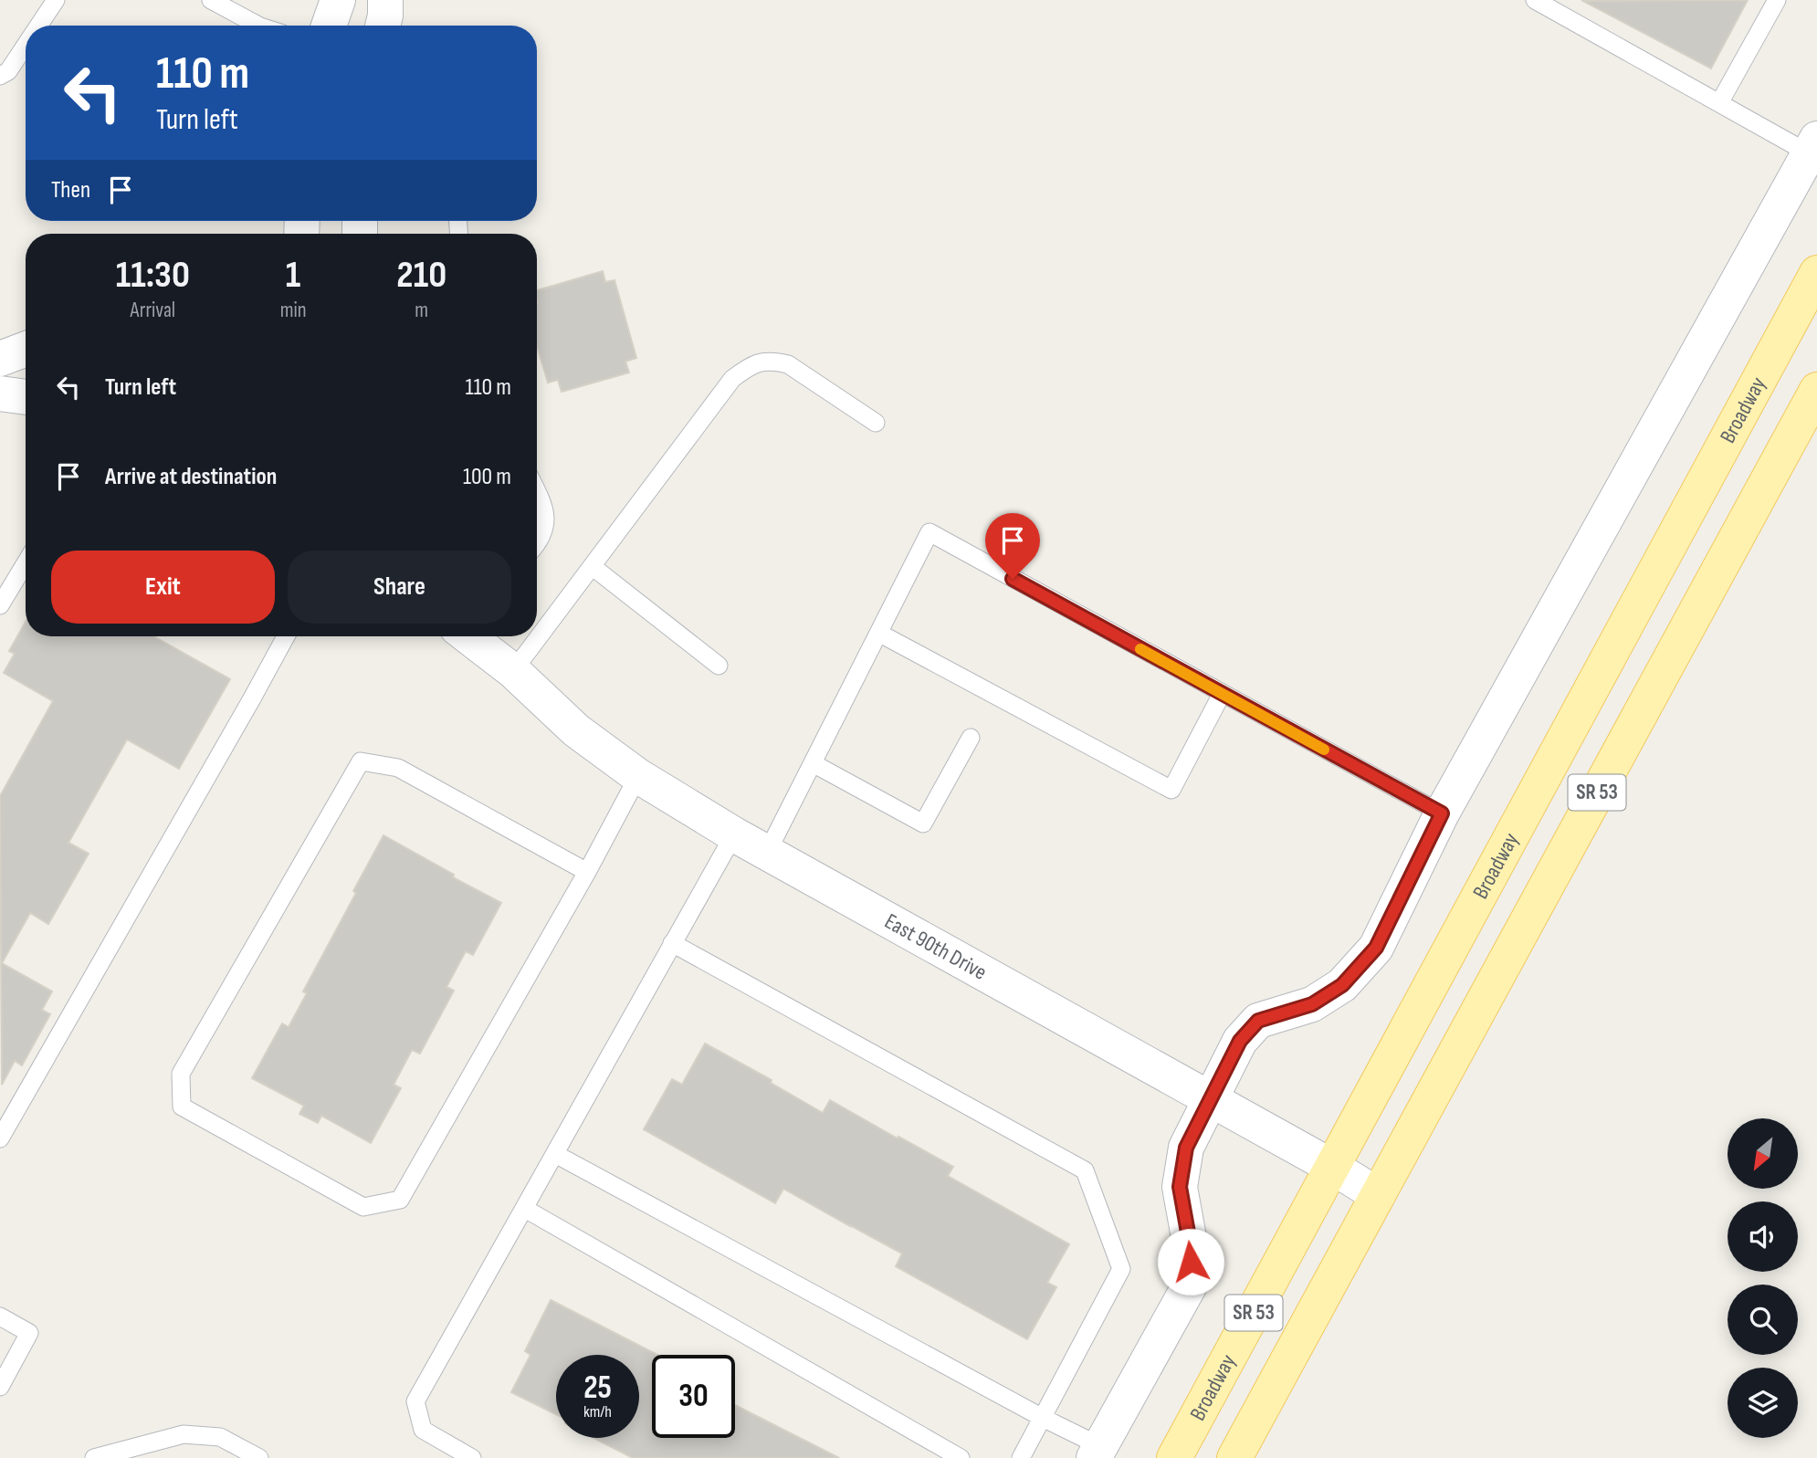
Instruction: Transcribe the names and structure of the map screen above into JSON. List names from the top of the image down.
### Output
{
  "streets": {
    "main road": ["Broadway", "SR 53"],
    "street": ["East 90th Drive"]
  },
  "crossings": [
    ["Broadway", "East 90th Drive"],
    ["SR 53", "East 90th Drive"]
  ],
  "north": "bottom left",
  "page": {
    "turn": ["110 m", "Turn left"],
    "then": "Then",
    "eta": [
      "11:30",
      "Arrival",
      "1",
      "min",
      "210",
      "m"
    ],
    "list": [
      {
        "name": "Turn left",
        "value": "110 m"
      },
      {
        "name": "Arrive at destination",
        "value": "100 m"
      }
    ],
    "buttons": ["Exit", "Share"],
    "speed": "25 km/h",
    "limit": "30"
  }
}
